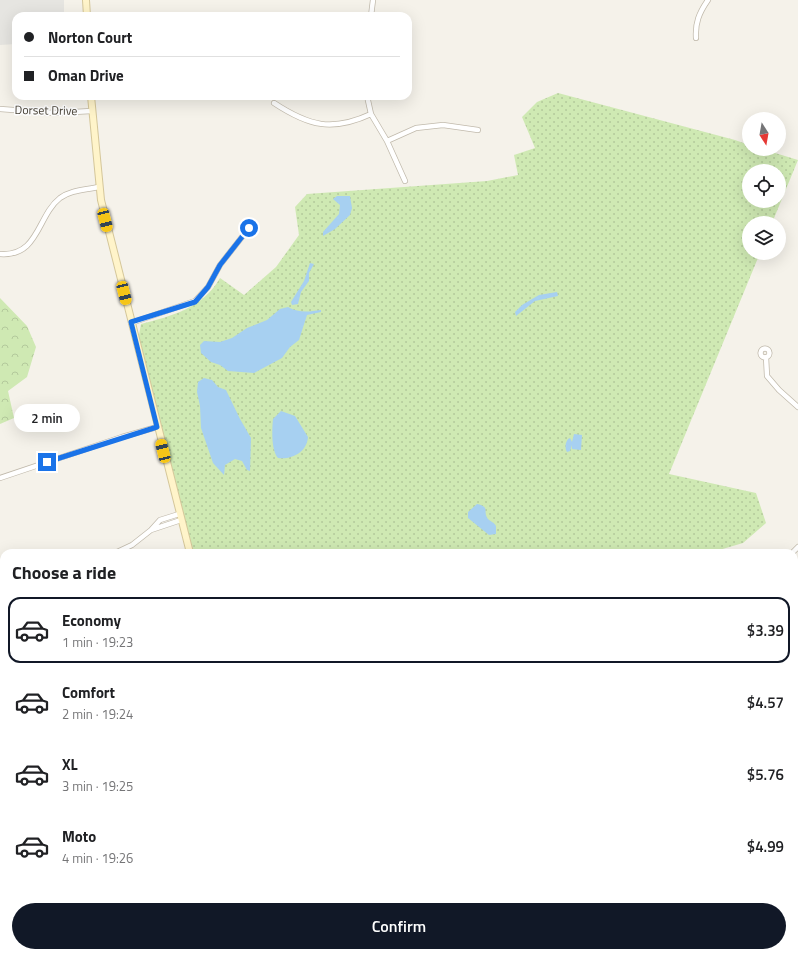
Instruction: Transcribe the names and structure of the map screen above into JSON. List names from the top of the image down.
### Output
{
  "streets": {
    "street": ["Dorset Drive"]
  },
  "north": "bottom",
  "page": {
    "banner": ["Norton Court", "Oman Drive"],
    "bubble": "2 min",
    "heading": "Choose a ride",
    "list": [
      {
        "name": "Economy",
        "note": "1 min · 19:23",
        "value": "$3.39"
      },
      {
        "name": "Comfort",
        "note": "2 min · 19:24",
        "value": "$4.57"
      },
      {
        "name": "XL",
        "note": "3 min · 19:25",
        "value": "$5.76"
      },
      {
        "name": "Moto",
        "note": "4 min · 19:26",
        "value": "$4.99"
      }
    ],
    "buttons": "Confirm"
  }
}
